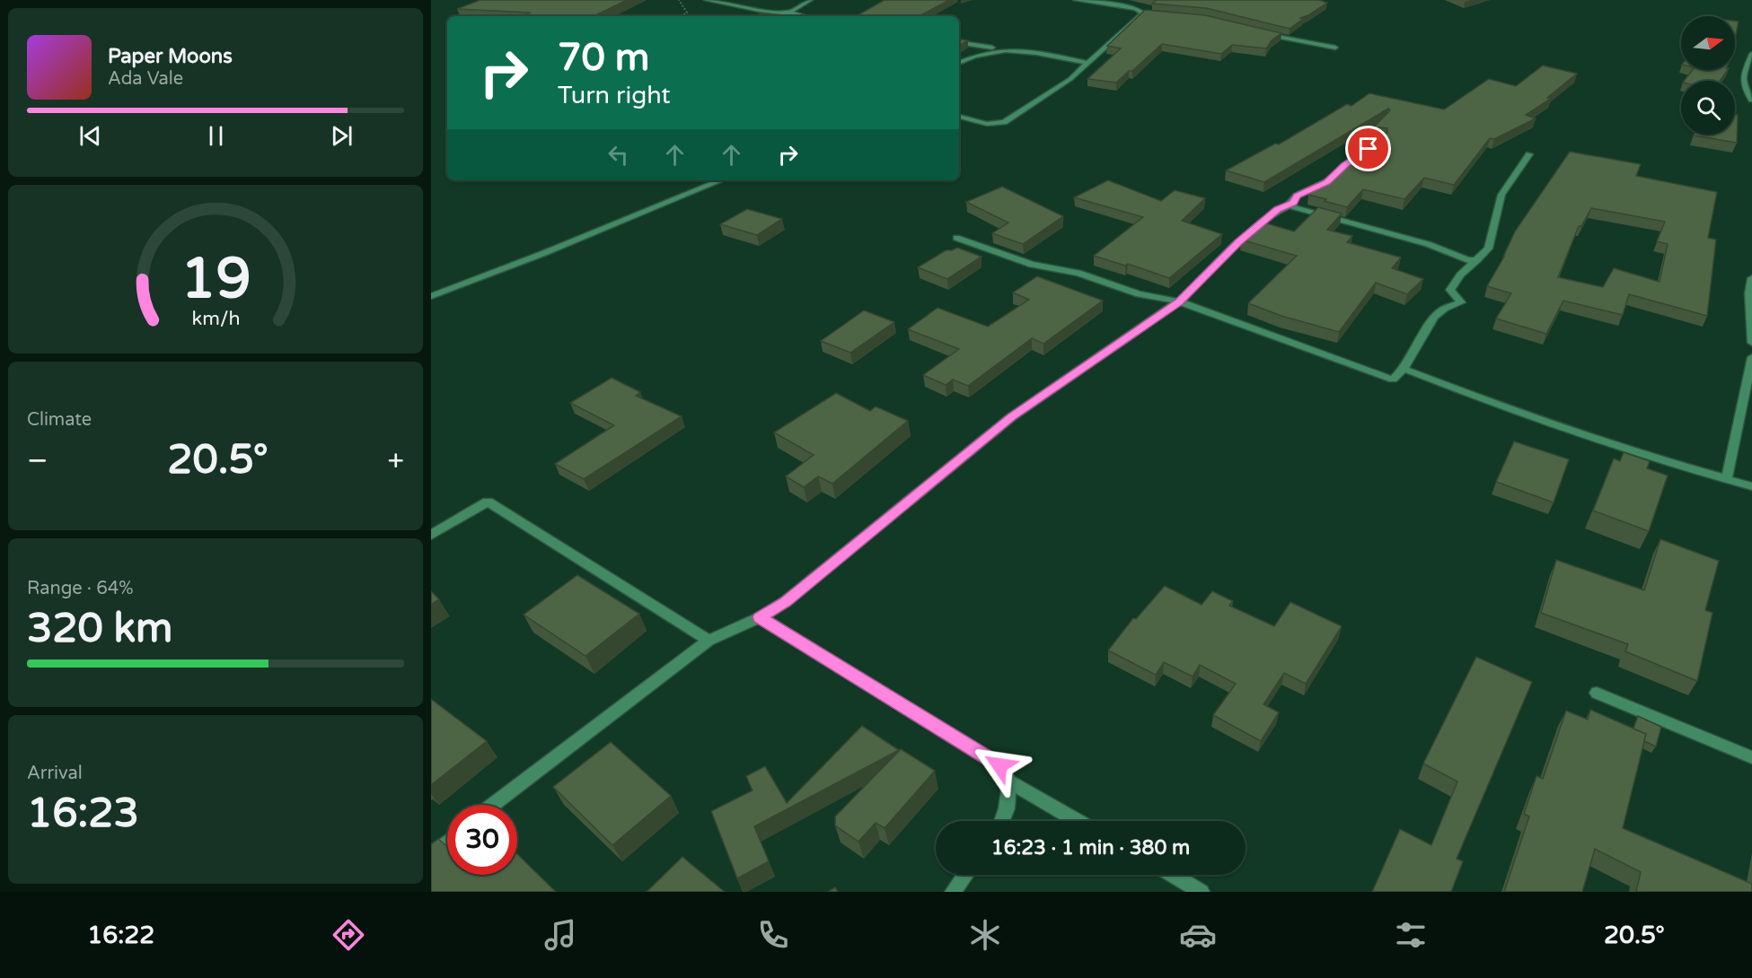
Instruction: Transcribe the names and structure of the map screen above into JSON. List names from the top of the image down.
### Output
{
  "north": "right",
  "page": {
    "turn": ["70 m", "Turn right"],
    "song": ["Paper Moons", "Ada Vale"],
    "tile": [
      "Climate",
      ["Range · 64%", "320 km"],
      ["Arrival", "16:23"]
    ],
    "heat": ["−", "20.5°", "+"],
    "limit": "30",
    "trip": "16:23 · 1 min · 380 m",
    "tabs": ["16:22", "20.5°"],
    "gauge": ["19", "km/h"]
  }
}
